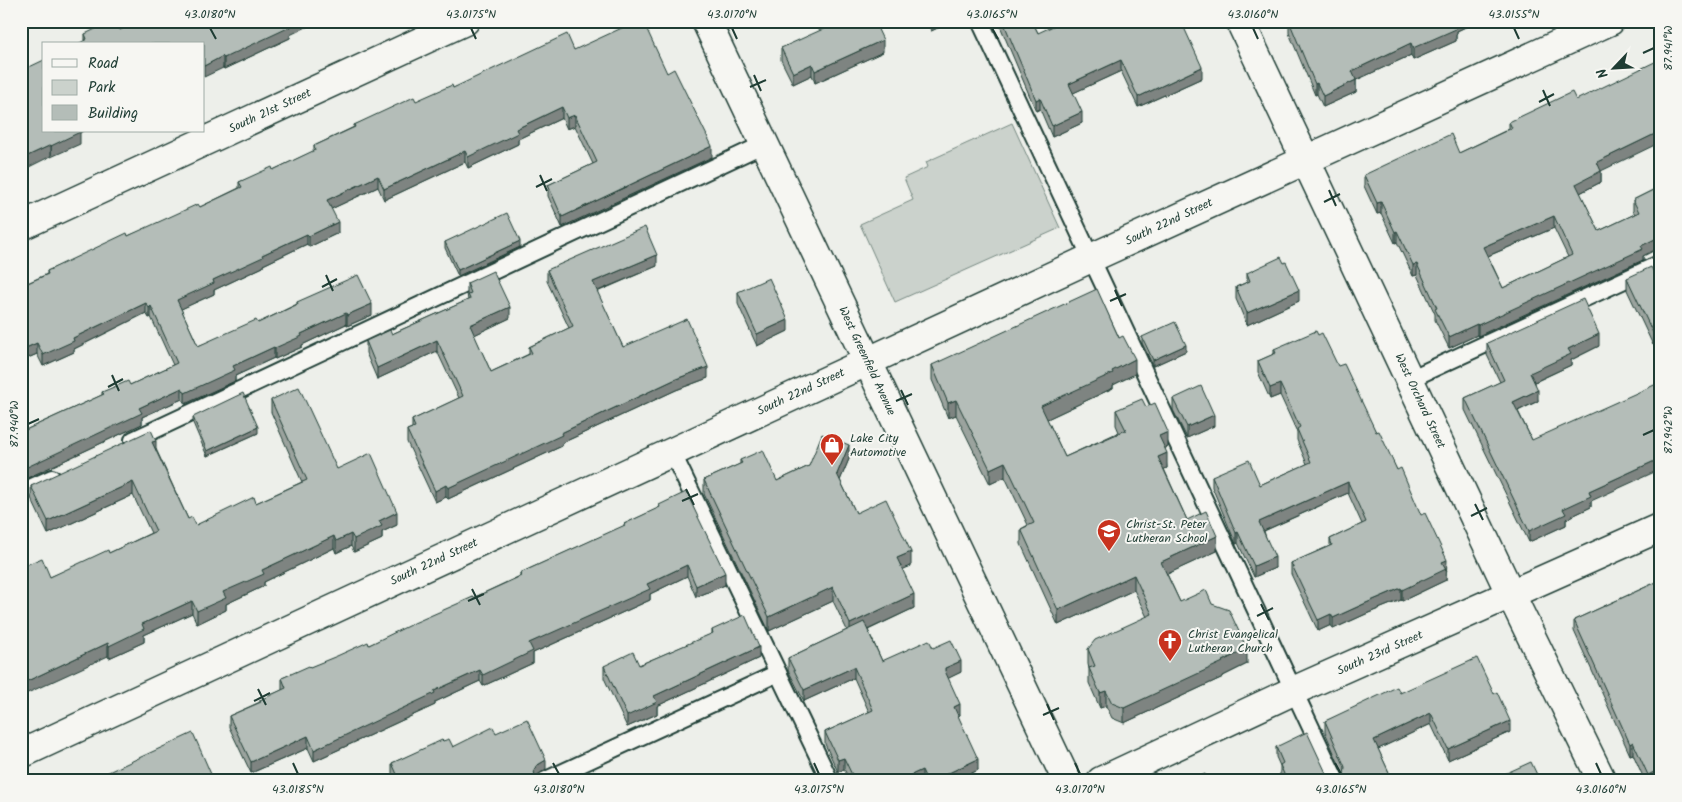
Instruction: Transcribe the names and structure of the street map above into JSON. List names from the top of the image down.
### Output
{
  "streets": {
    "street": [
      "South 21st Street",
      "South 22nd Street",
      "West Greenfield Avenue",
      "West Orchard Street",
      "South 23rd Street"
    ]
  },
  "crossings": [
    ["South 22nd Street", "West Greenfield Avenue"],
    ["South 22nd Street", "West Orchard Street"],
    ["West Orchard Street", "South 23rd Street"]
  ],
  "places": {
    "shop": ["Lake City Automotive"],
    "school or university": ["Christ-St. Peter Lutheran School"],
    "church": ["Christ Evangelical Lutheran Church"]
  },
  "legend": ["Road", "Park", "Building"],
  "north": "bottom left",
  "coordinates": [
    "43.0180°N",
    "43.0175°N",
    "43.0170°N",
    "43.0165°N",
    "43.0160°N",
    "43.0155°N",
    "87.941°W",
    "87.940°W",
    "87.942°W",
    "43.0185°N"
  ]
}
